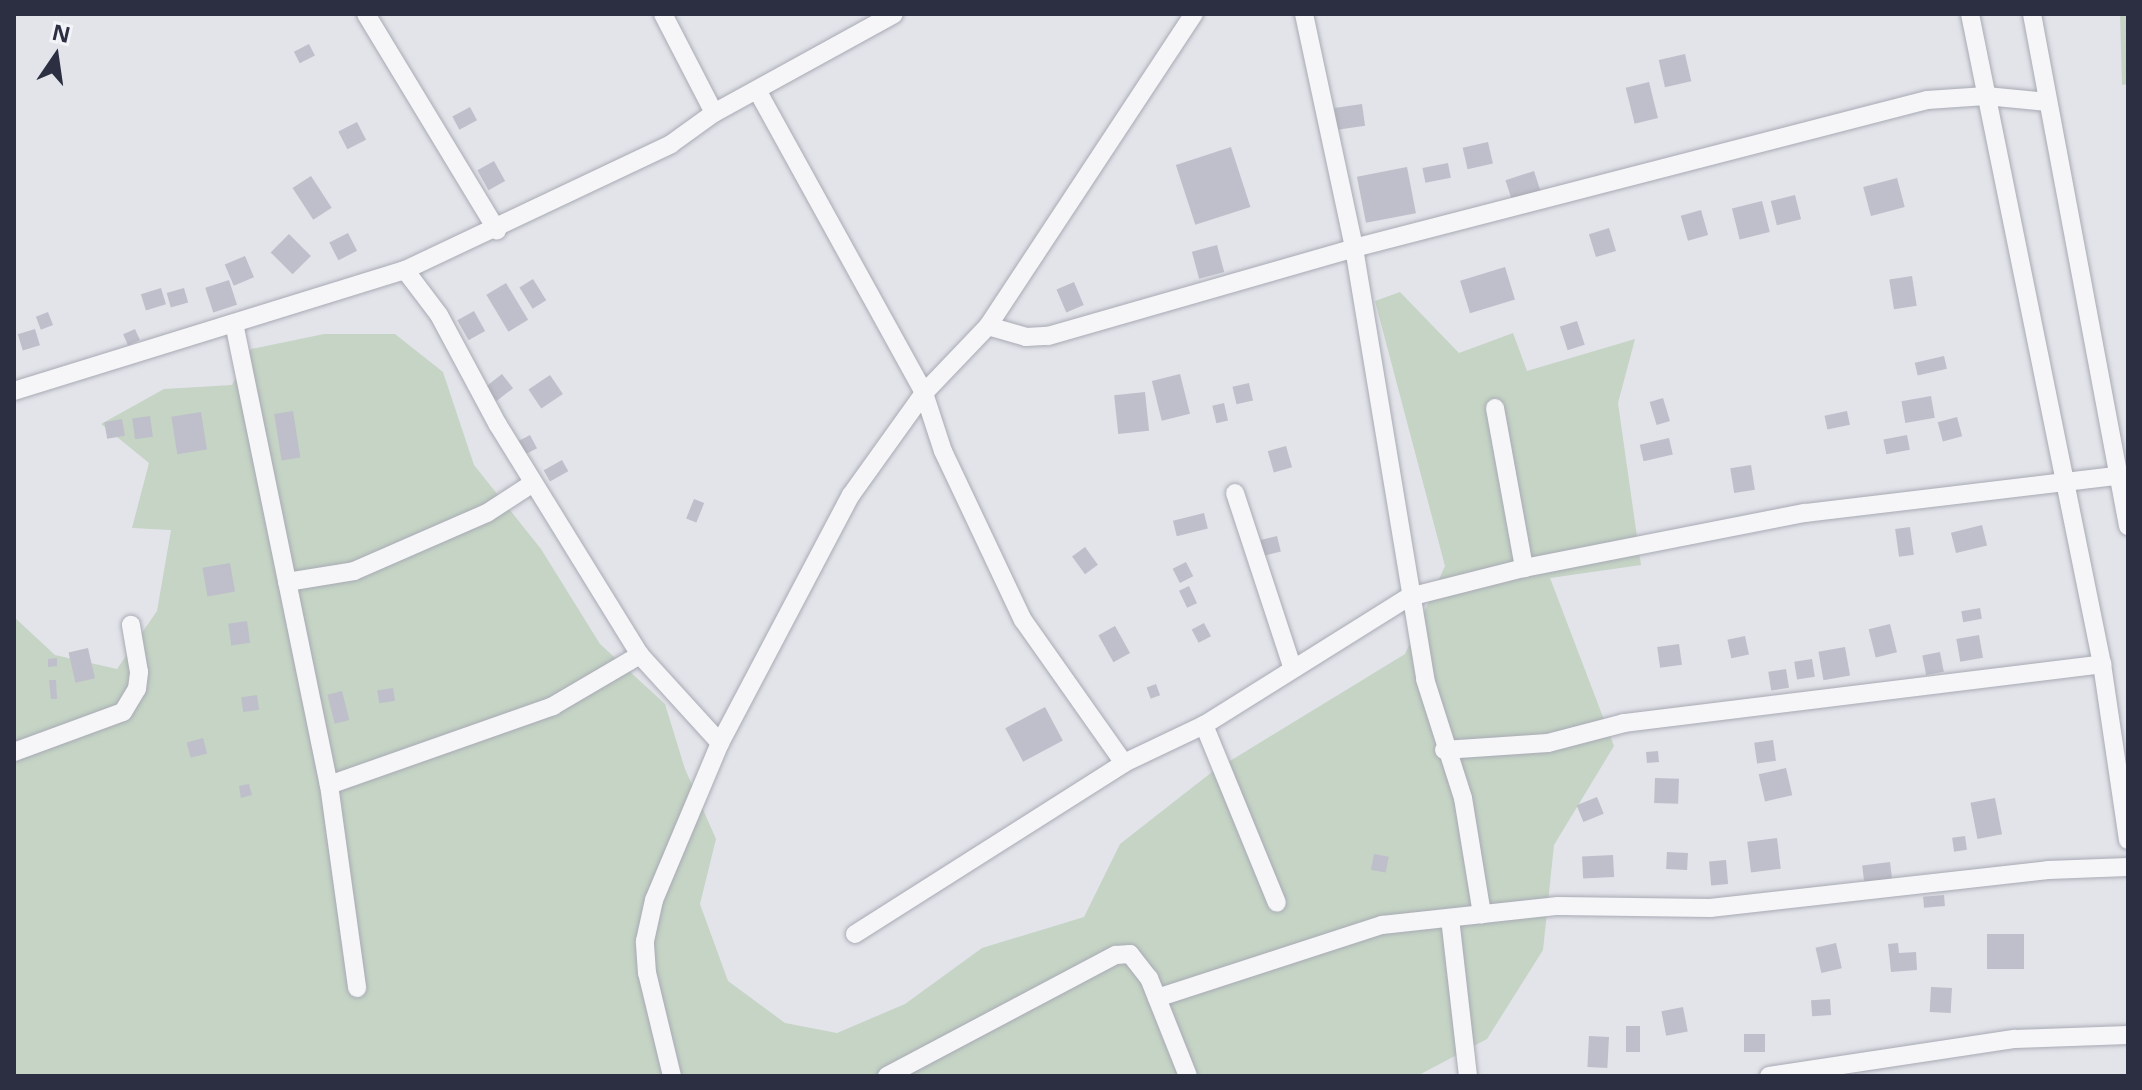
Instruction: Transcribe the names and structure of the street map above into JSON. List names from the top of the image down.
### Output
{
  "north": "top"
}
